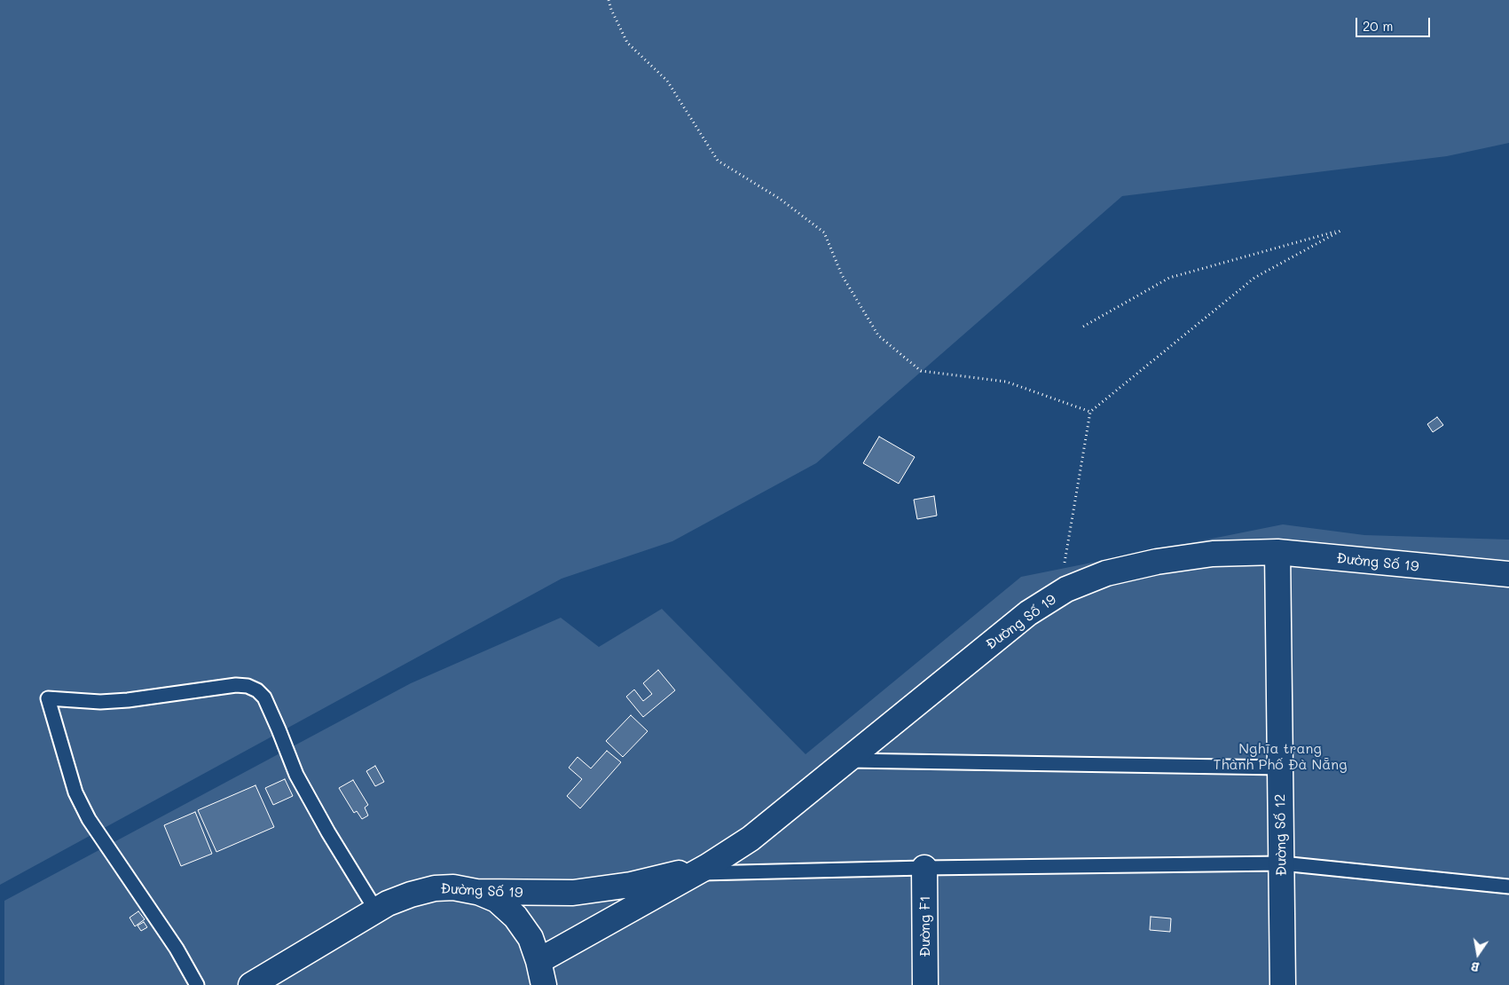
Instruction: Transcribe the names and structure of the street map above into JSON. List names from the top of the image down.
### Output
{
  "streets": {
    "street": ["Đường Số 19", "Đường Số 12", "Đường F1"]
  },
  "crossings": [
    ["Đường Số 19", "Đường Số 12"]
  ],
  "parks": ["Nghĩa trang Thành Phố Đà Nẵng"],
  "scale_bar": "20 m",
  "north": "bottom"
}
